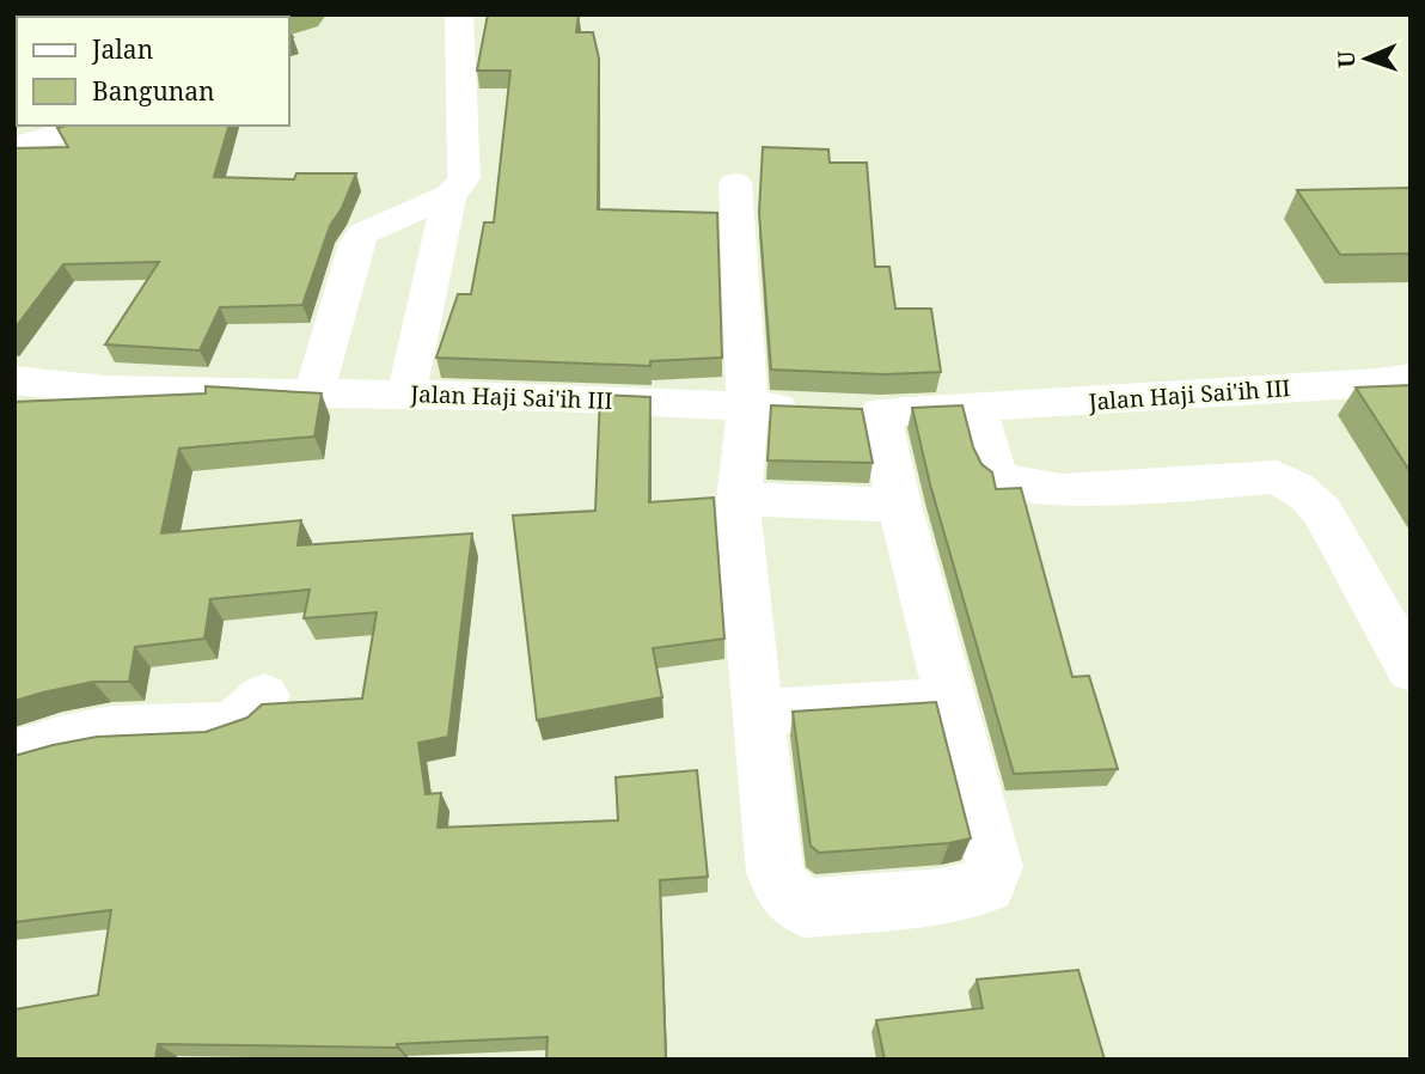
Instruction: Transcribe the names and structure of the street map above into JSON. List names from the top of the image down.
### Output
{
  "streets": {
    "street": ["Jalan Haji Sai'ih III"]
  },
  "legend": ["Jalan", "Bangunan"],
  "north": "left"
}
